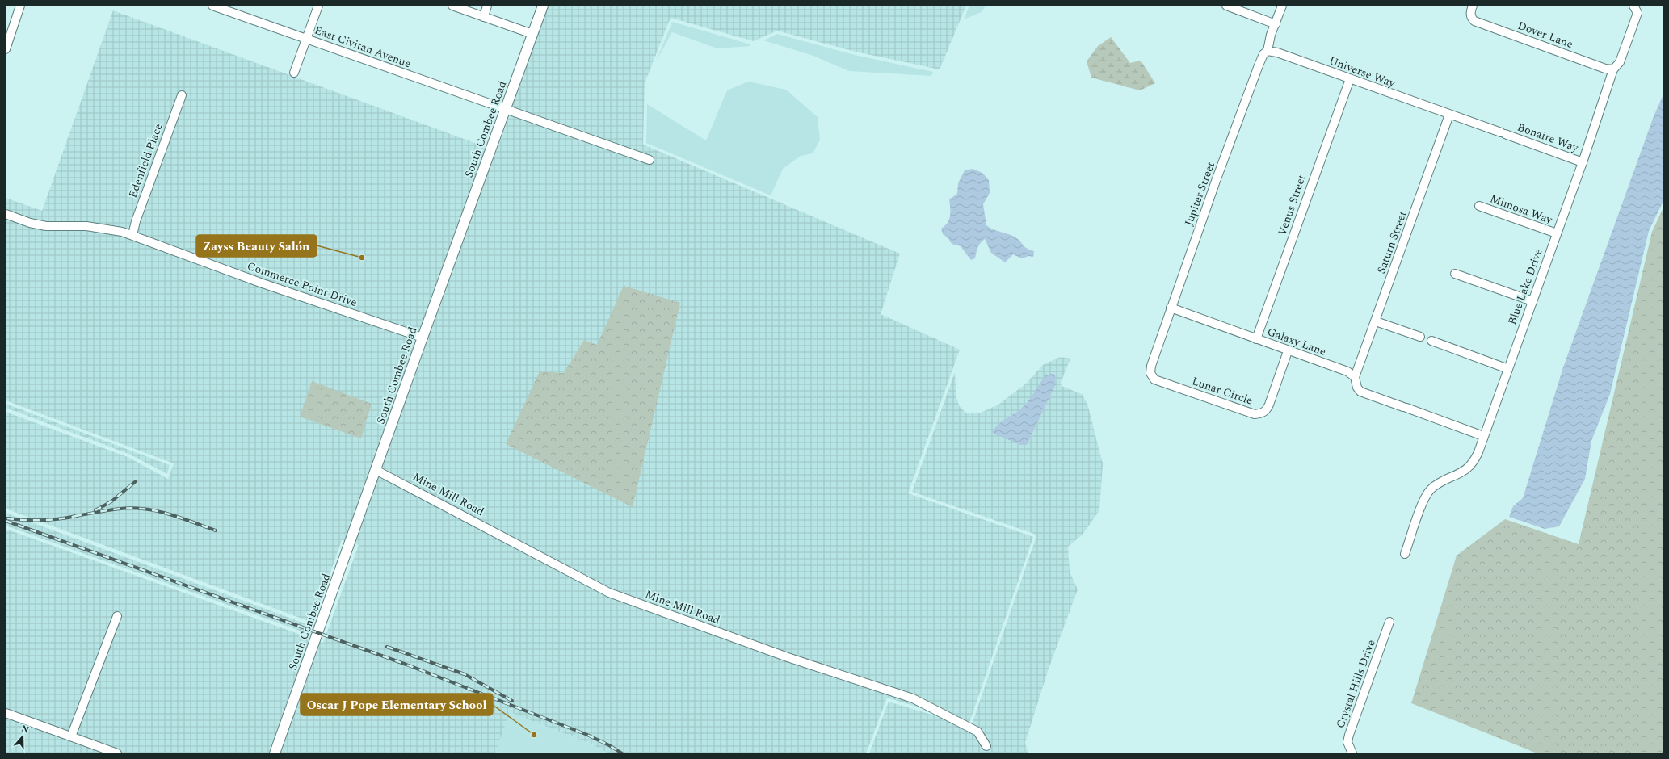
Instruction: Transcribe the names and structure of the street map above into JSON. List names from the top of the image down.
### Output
{
  "streets": {
    "main road": ["South Combee Road"],
    "street": [
      "Dover Lane",
      "East Civitan Avenue",
      "Universe Way",
      "Bonaire Way",
      "Edenfield Place",
      "Jupiter Street",
      "Venus Street",
      "Mimosa Way",
      "Saturn Street",
      "Commerce Point Drive",
      "Blue Lake Drive",
      "Galaxy Lane",
      "Lunar Circle",
      "Mine Mill Road",
      "Crystal Hills Drive"
    ]
  },
  "crossings": [
    ["Dover Lane", "Blue Lake Drive"],
    ["East Civitan Avenue", "South Combee Road"],
    ["Universe Way", "Bonaire Way"],
    ["Universe Way", "Jupiter Street"],
    ["Universe Way", "Venus Street"],
    ["Universe Way", "Saturn Street"],
    ["South Combee Road", "Commerce Point Drive"],
    ["South Combee Road", "Mine Mill Road"],
    ["Bonaire Way", "Saturn Street"],
    ["Bonaire Way", "Blue Lake Drive"],
    ["Edenfield Place", "Commerce Point Drive"],
    ["Jupiter Street", "Galaxy Lane"],
    ["Jupiter Street", "Lunar Circle"],
    ["Venus Street", "Galaxy Lane"],
    ["Mimosa Way", "Blue Lake Drive"],
    ["Saturn Street", "Galaxy Lane"],
    ["Galaxy Lane", "Lunar Circle"]
  ],
  "places": ["Zayss Beauty Salón", "Oscar J Pope Elementary School"],
  "north": "top"
}
